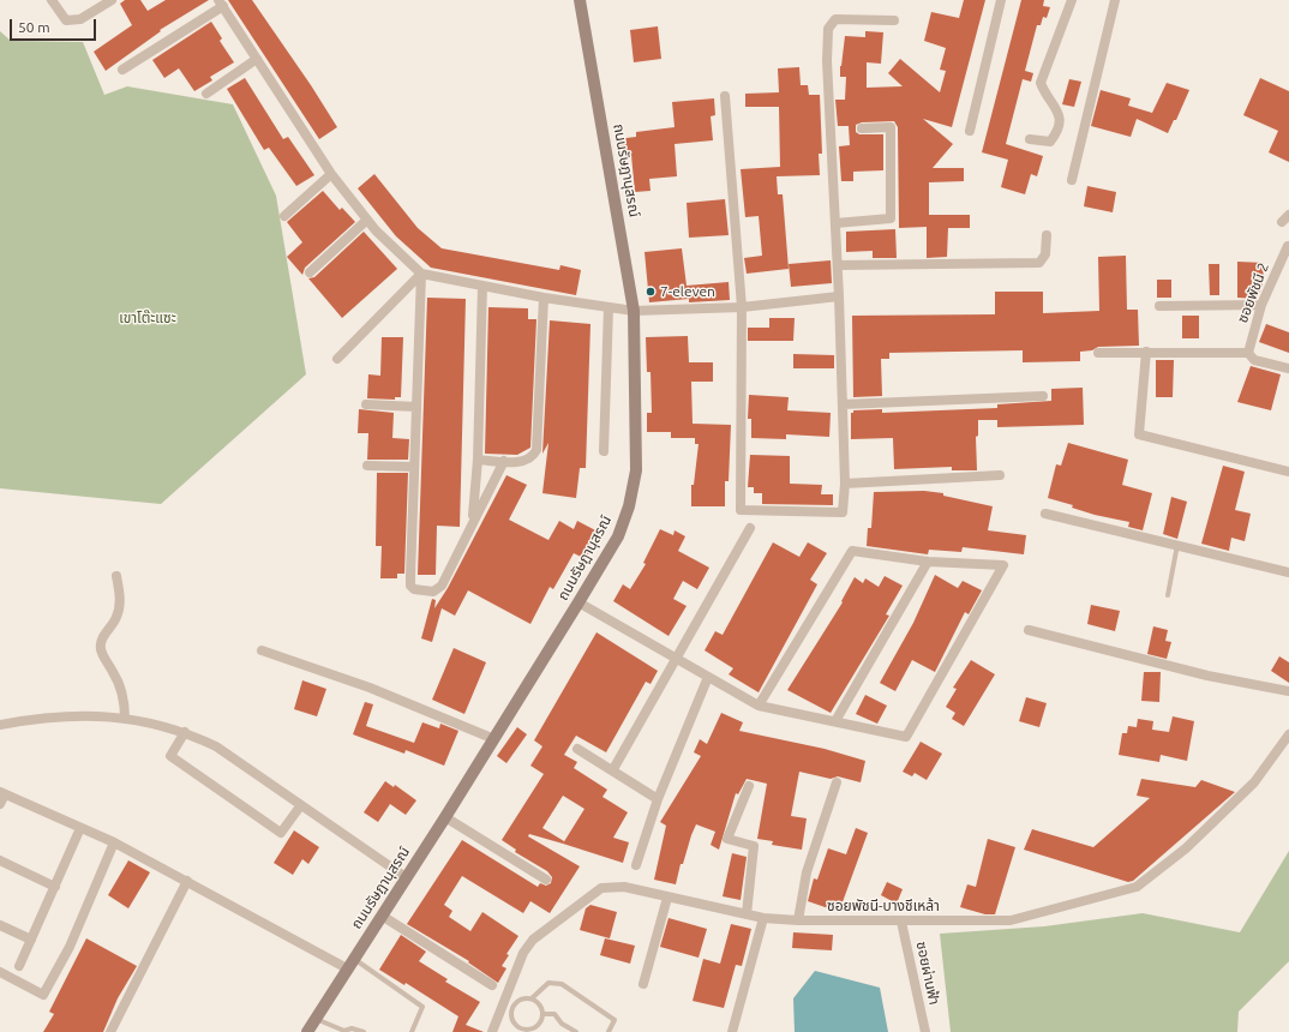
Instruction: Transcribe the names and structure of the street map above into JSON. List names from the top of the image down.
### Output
{
  "streets": {
    "street": [
      "ถนนรัษฎานุสรณ์",
      "ซอยพัชนี 2",
      "ซอยพัชนี-บางชีเหล้า",
      "ซอยผ่านฟ้า"
    ]
  },
  "crossings": [
    ["ซอยพัชนี-บางชีเหล้า", "ซอยผ่านฟ้า"]
  ],
  "parks": ["เขาโต๊ะแซะ"],
  "places": ["7-eleven"],
  "scale_bar": "50 m"
}
